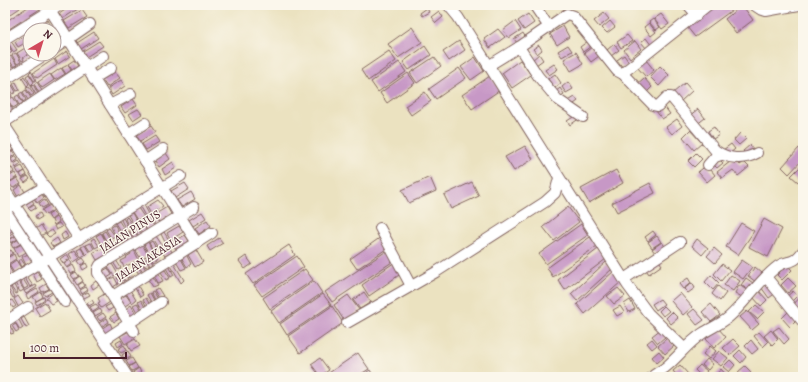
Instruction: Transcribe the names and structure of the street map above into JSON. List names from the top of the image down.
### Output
{
  "streets": {
    "street": ["JALAN PINUS", "JALAN AKASIA"]
  },
  "crossings": [
    ["JALAN PINUS", "JALAN AKASIA"]
  ],
  "scale_bar": "100 m",
  "north": "top right"
}
